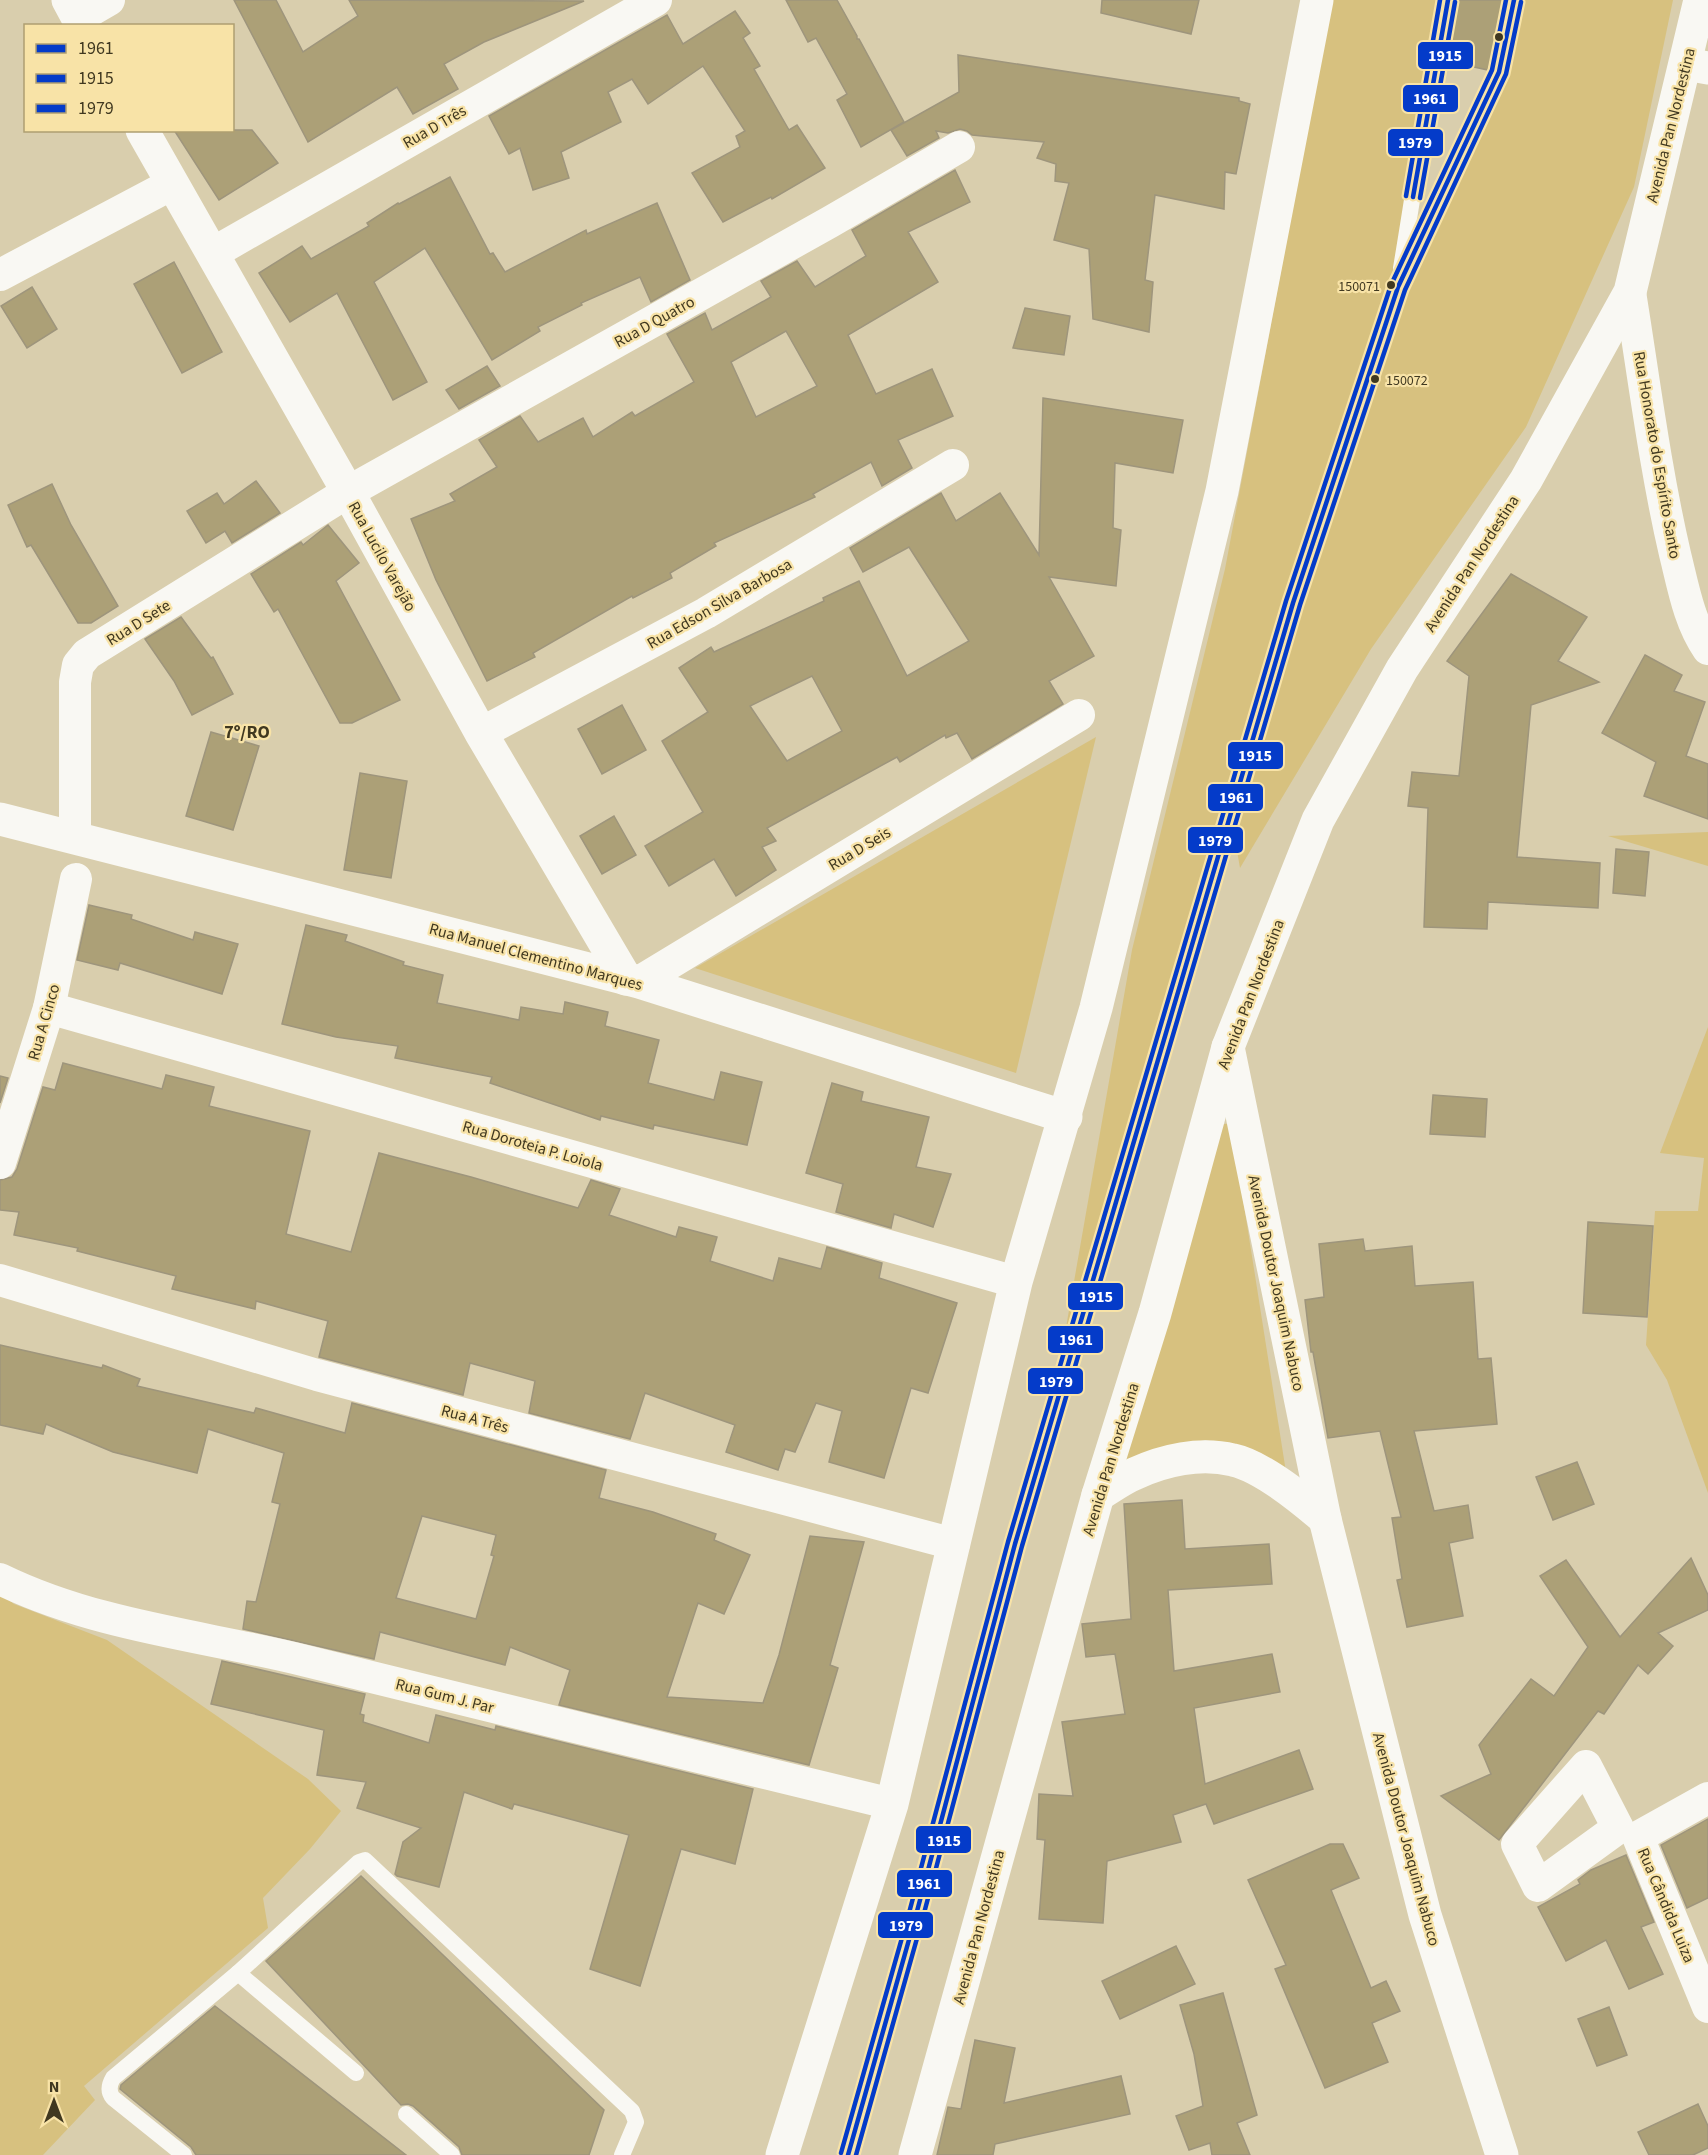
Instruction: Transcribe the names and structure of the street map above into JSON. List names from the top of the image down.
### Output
{
  "streets": {
    "main road": [
      "Avenida Pan Nordestina",
      "Rua Lucilo Varejão",
      "Rua Manuel Clementino Marques",
      "Avenida Doutor Joaquim Nabuco"
    ],
    "street": [
      "Rua D Três",
      "Rua D Quatro",
      "Rua Honorato do Espírito Santo",
      "Rua Edson Silva Barbosa",
      "Rua D Sete",
      "Rua D Seis",
      "Rua A Cinco",
      "Rua Doroteia P. Loiola",
      "Rua A Três",
      "Rua Gum J. Par",
      "Rua Cândida Luiza"
    ]
  },
  "crossings": [
    ["Avenida Pan Nordestina", "Rua Honorato do Espírito Santo"],
    ["Avenida Pan Nordestina", "Avenida Doutor Joaquim Nabuco"],
    ["Rua D Três", "Rua Lucilo Varejão"],
    ["Rua D Quatro", "Rua Lucilo Varejão"],
    ["Rua D Quatro", "Rua D Sete"],
    ["Rua Lucilo Varejão", "Rua Edson Silva Barbosa"],
    ["Rua Lucilo Varejão", "Rua D Sete"],
    ["Rua Lucilo Varejão", "Rua D Seis"],
    ["Rua Lucilo Varejão", "Rua Manuel Clementino Marques"],
    ["Rua D Sete", "Rua Manuel Clementino Marques"],
    ["Rua D Seis", "Rua Manuel Clementino Marques"],
    ["Rua A Cinco", "Rua Doroteia P. Loiola"]
  ],
  "districts": ["7º/RO"],
  "places": ["150071", "150072"],
  "lines": ["transit line 1961", "transit line 1979", "transit line 1915"],
  "legend": ["1961", "1915", "1979"],
  "north": "top"
}
